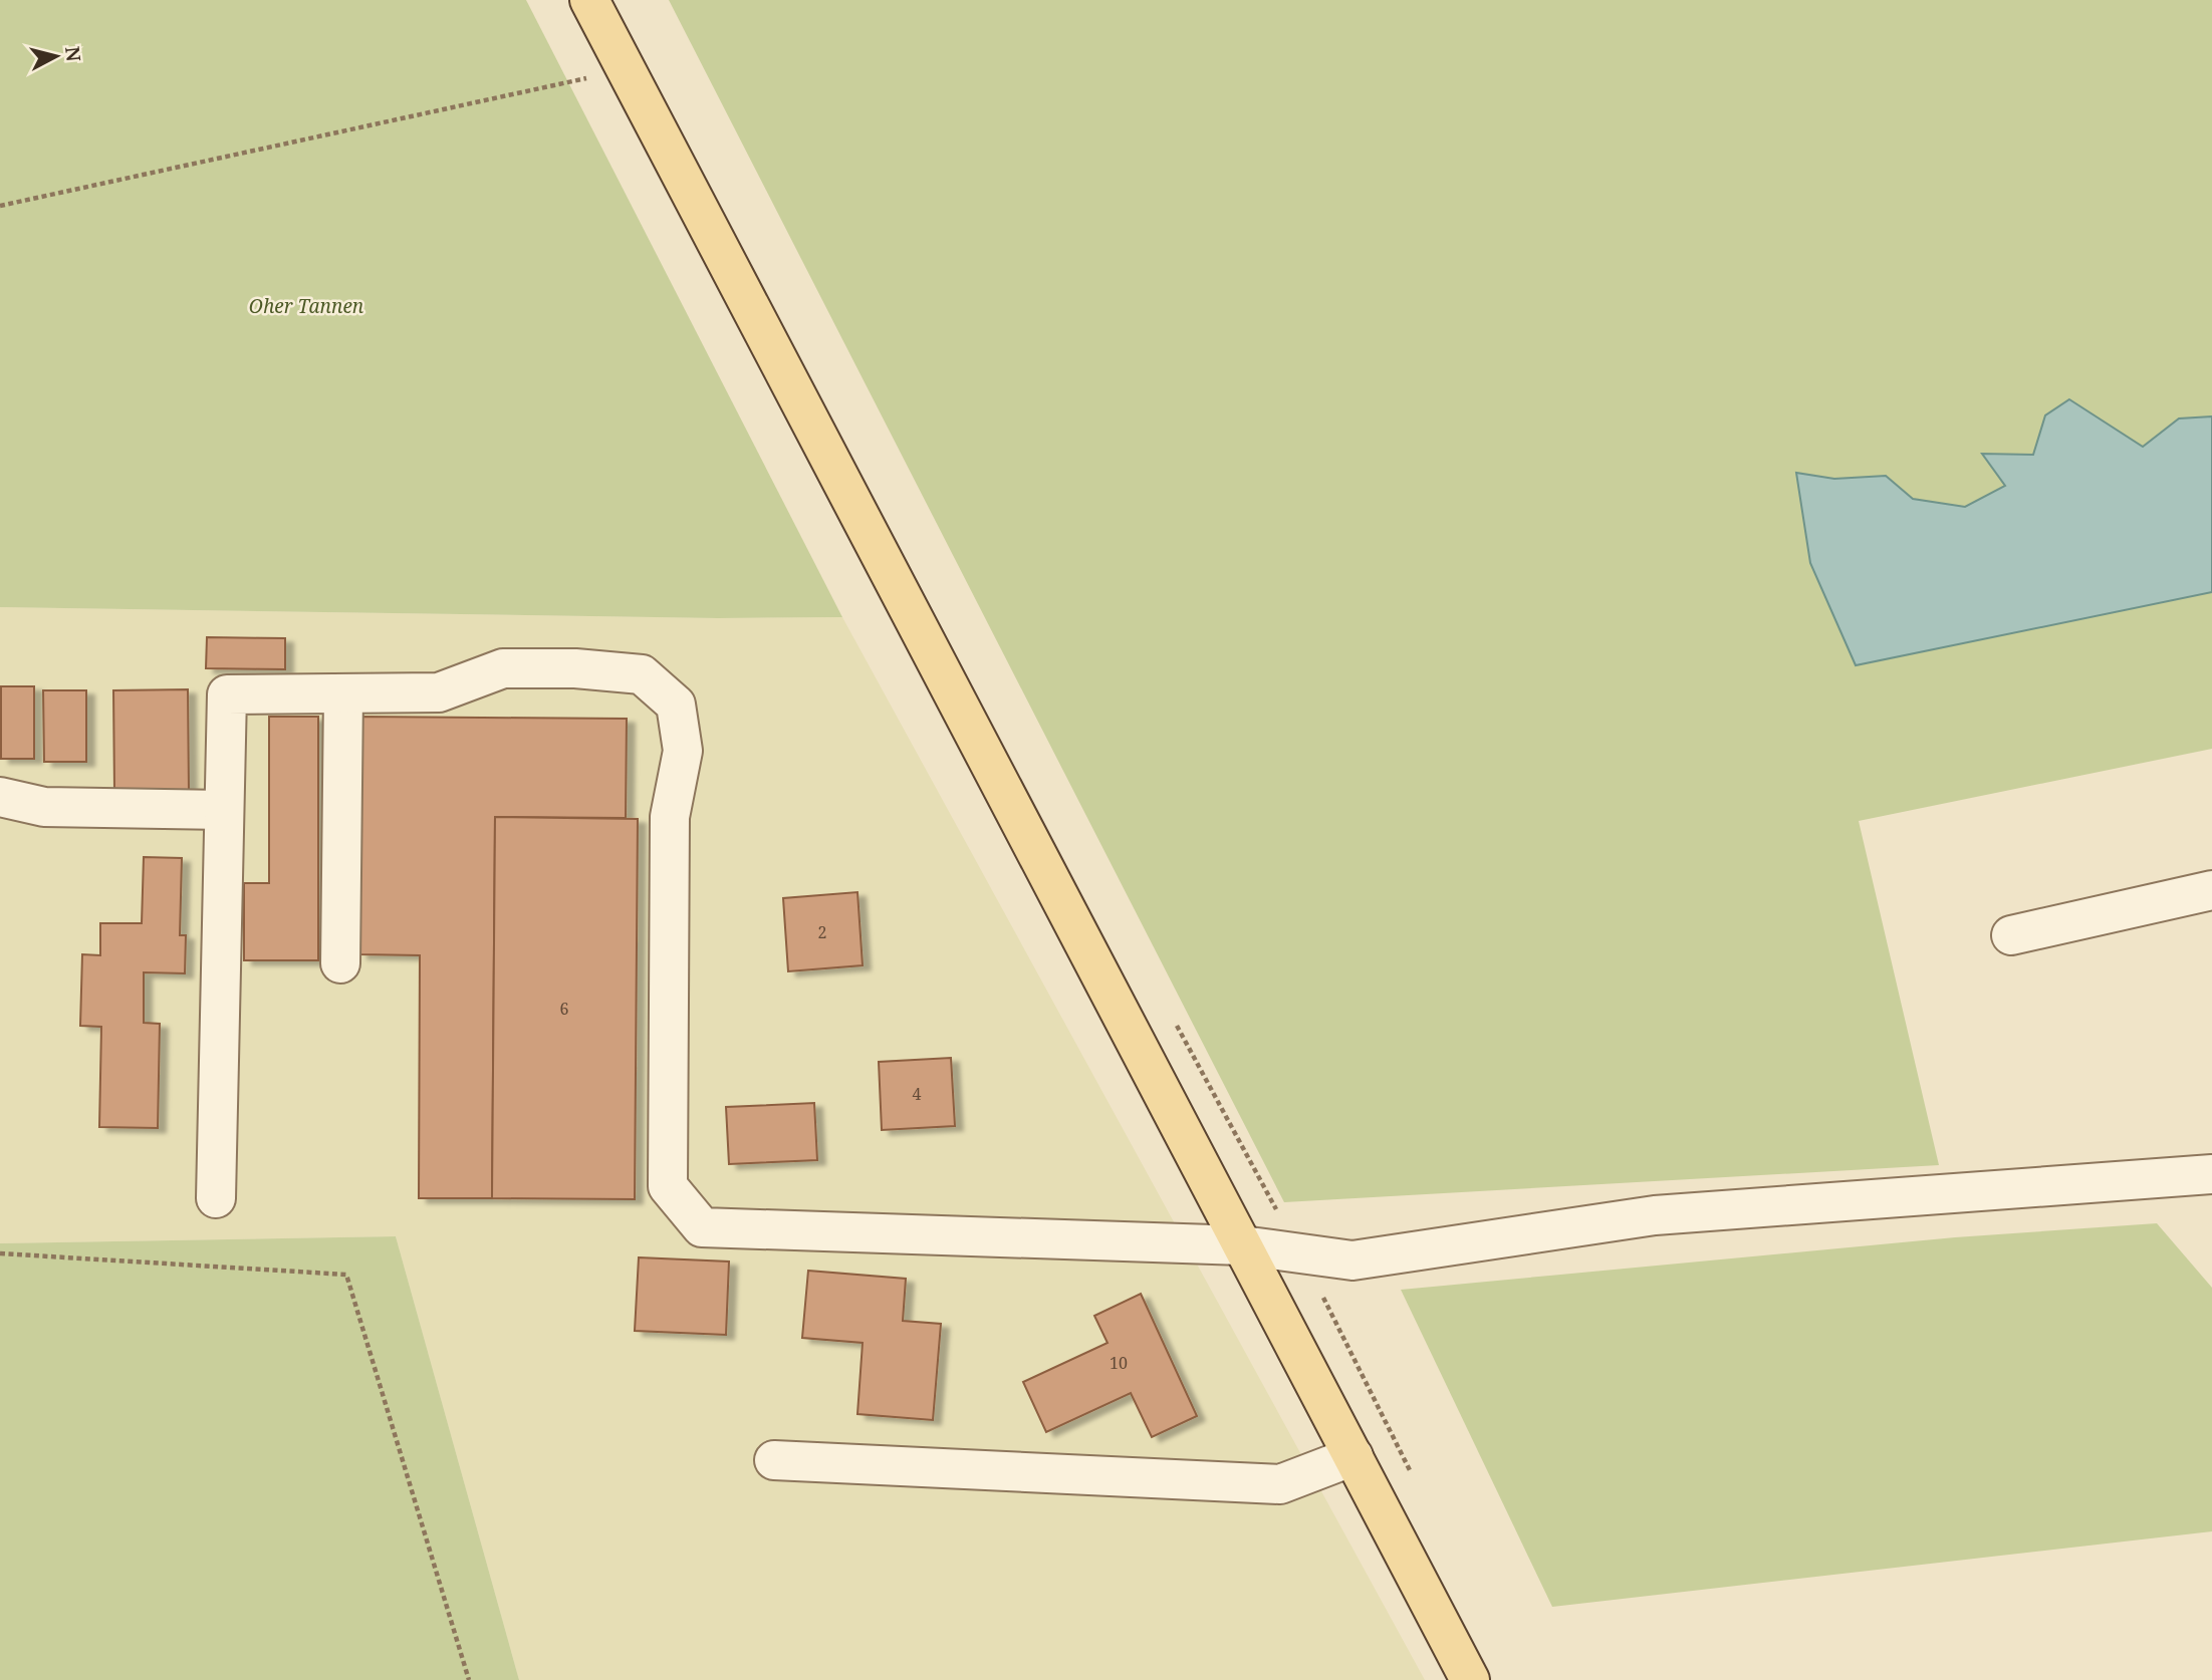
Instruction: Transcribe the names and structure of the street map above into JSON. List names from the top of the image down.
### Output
{
  "parks": ["Oher Tannen"],
  "house_numbers": [
    "2",
    "6",
    "4",
    "10"
  ],
  "north": "right"
}
